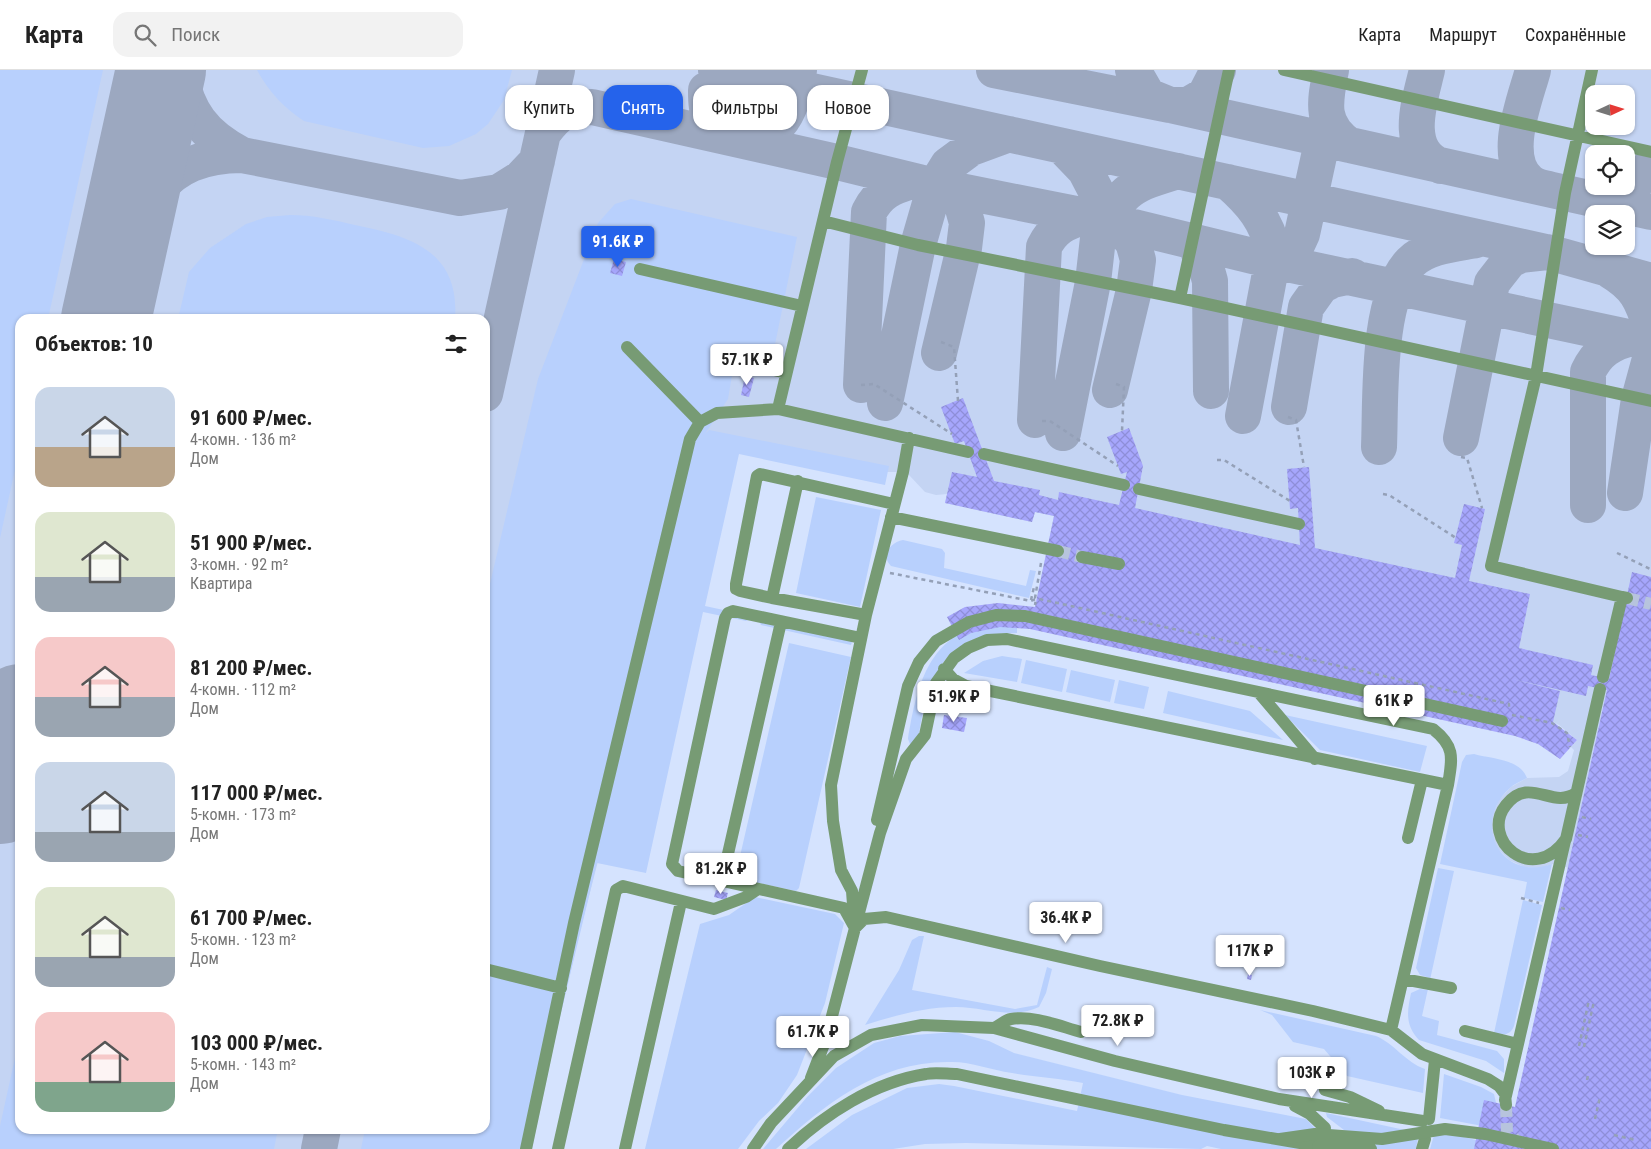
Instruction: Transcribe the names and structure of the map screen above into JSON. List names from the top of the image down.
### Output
{
  "north": "right",
  "page": {
    "header": "Карта",
    "search": "Поиск",
    "nav": ["Карта", "Маршрут", "Сохранённые"],
    "chip": [
      "Купить",
      "Снять",
      "Фильтры",
      "Новое"
    ],
    "price": [
      "91.6K ₽",
      "57.1K ₽",
      "51.9K ₽",
      "61K ₽",
      "81.2K ₽",
      "36.4K ₽",
      "117K ₽",
      "72.8K ₽",
      "61.7K ₽",
      "103K ₽"
    ],
    "heading": "Объектов: 10",
    "list": [
      {
        "name": "91 600 ₽/мес.",
        "note": "4-комн. · 136 m² · Дом"
      },
      {
        "name": "51 900 ₽/мес.",
        "note": "3-комн. · 92 m² · Квартира"
      },
      {
        "name": "81 200 ₽/мес.",
        "note": "4-комн. · 112 m² · Дом"
      },
      {
        "name": "117 000 ₽/мес.",
        "note": "5-комн. · 173 m² · Дом"
      },
      {
        "name": "61 700 ₽/мес.",
        "note": "5-комн. · 123 m² · Дом"
      },
      {
        "name": "103 000 ₽/мес.",
        "note": "5-комн. · 143 m² · Дом"
      }
    ]
  }
}
